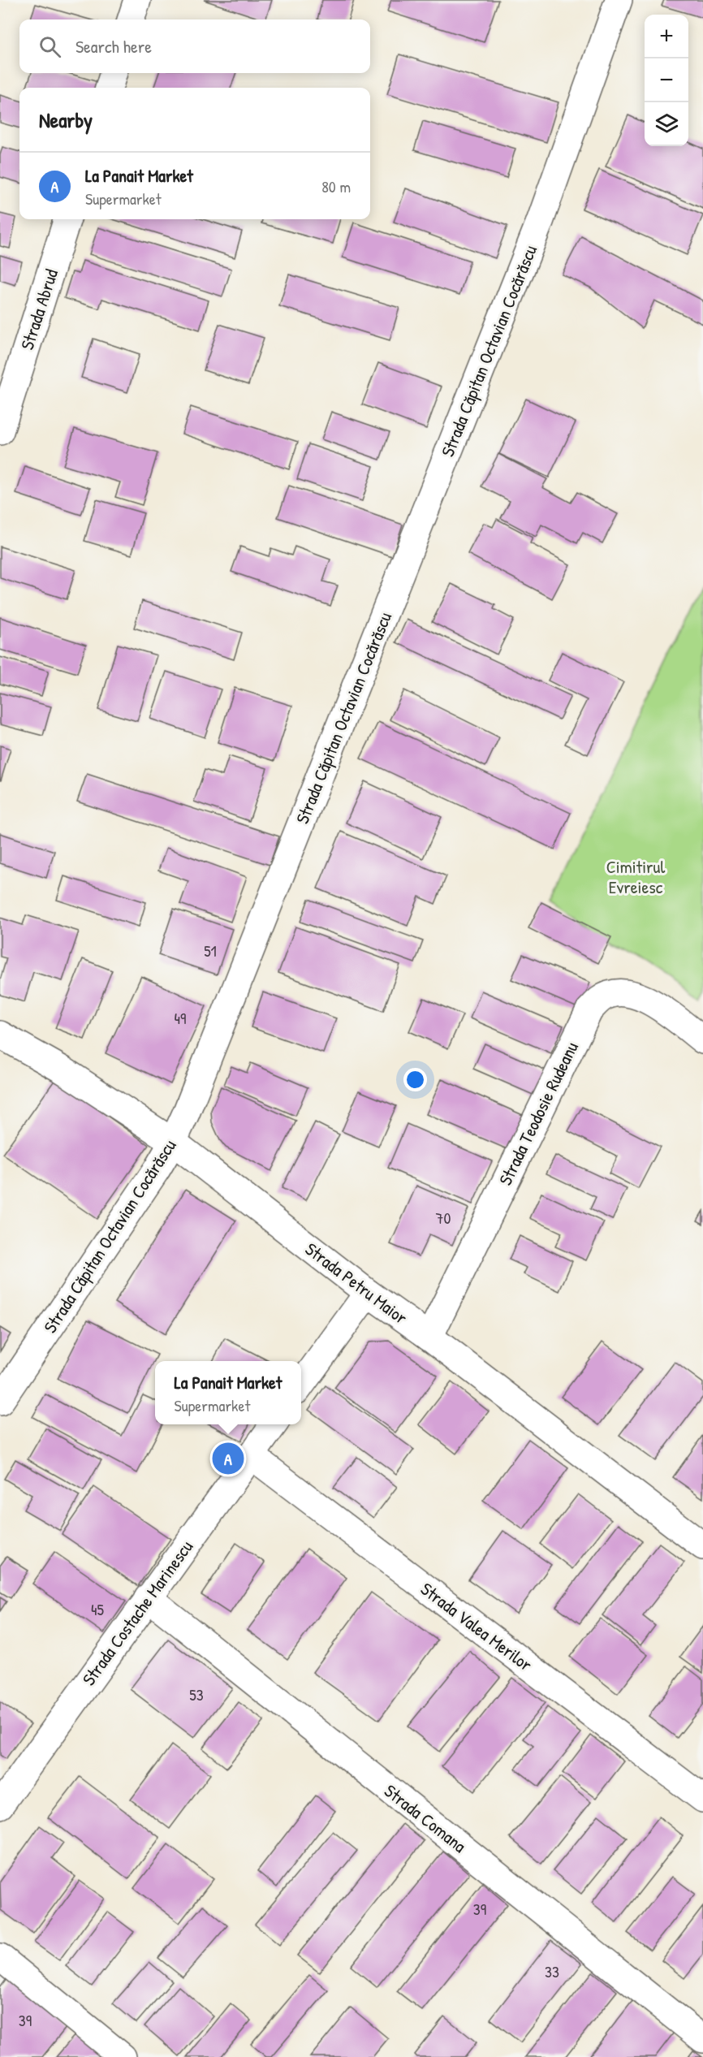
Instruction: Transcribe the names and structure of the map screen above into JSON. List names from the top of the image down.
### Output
{
  "streets": {
    "street": [
      "Strada Abrud",
      "Strada Căpitan Octavian Cocărăscu",
      "Strada Teodosie Rudeanu",
      "Strada Petru Maior",
      "Strada Costache Marinescu",
      "Strada Valea Merilor",
      "Strada Comana"
    ]
  },
  "crossings": [
    ["Strada Căpitan Octavian Cocărăscu", "Strada Petru Maior"],
    ["Strada Teodosie Rudeanu", "Strada Petru Maior"],
    ["Strada Costache Marinescu", "Strada Valea Merilor"],
    ["Strada Costache Marinescu", "Strada Comana"]
  ],
  "parks": ["Cimitirul Evreiesc"],
  "house_numbers": [
    "51",
    "49",
    "70",
    "45",
    "53",
    "39",
    "33",
    "39"
  ],
  "page": {
    "map_buttons": ["+", "−"],
    "search": "Search here",
    "heading": "Nearby",
    "list": [
      {
        "mark": "A",
        "name": "La Panait Market",
        "note": "Supermarket",
        "value": "80 m"
      }
    ],
    "popup": ["La Panait Market", "Supermarket"],
    "pins": "A"
  }
}
